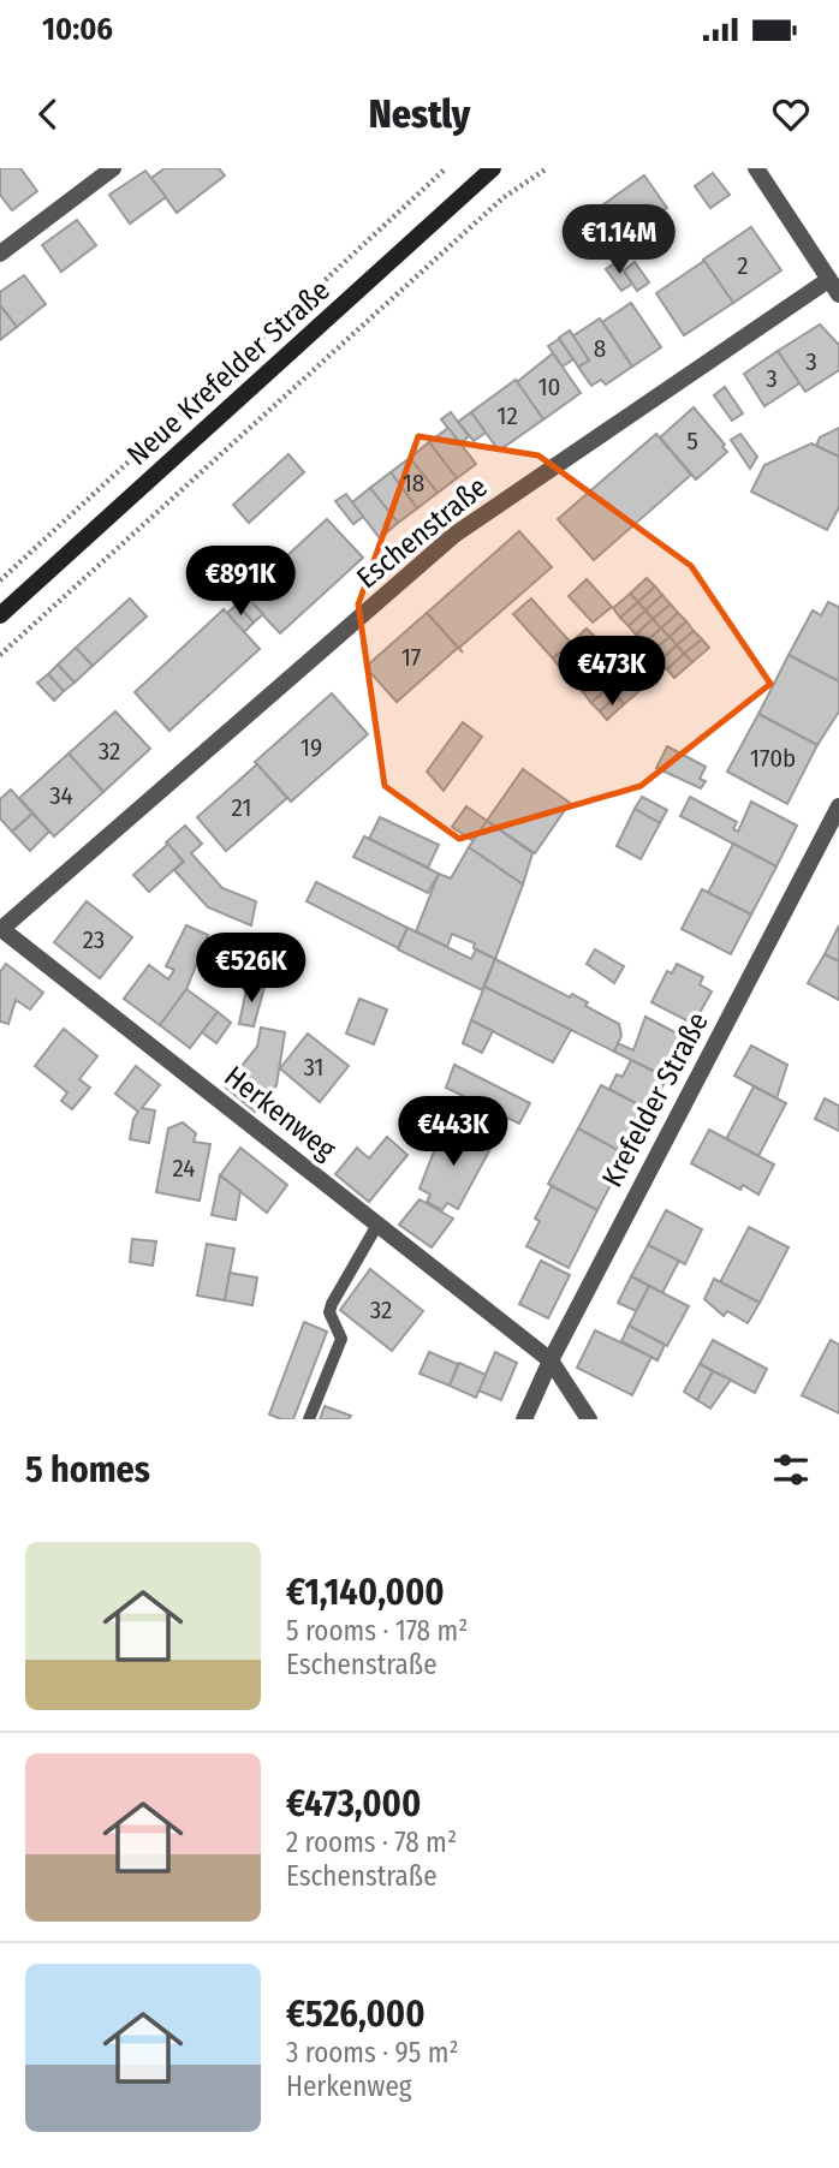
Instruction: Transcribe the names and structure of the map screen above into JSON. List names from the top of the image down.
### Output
{
  "streets": {
    "main road": ["Neue Krefelder Straße"],
    "street": ["Eschenstraße", "Krefelder Straße", "Herkenweg"]
  },
  "crossings": [
    ["Eschenstraße", "Herkenweg"],
    ["Krefelder Straße", "Herkenweg"]
  ],
  "house_numbers": [
    "2",
    "8",
    "3",
    "3",
    "10",
    "12",
    "5",
    "18",
    "17",
    "19",
    "32",
    "170b",
    "34",
    "21",
    "23",
    "31",
    "24",
    "32"
  ],
  "page": {
    "status": "10:06",
    "header": "Nestly",
    "price": [
      "€1.14M",
      "€891K",
      "€473K",
      "€526K",
      "€443K"
    ],
    "heading": "5 homes",
    "list": [
      {
        "name": "€1,140,000",
        "note": "5 rooms · 178 m² · Eschenstraße"
      },
      {
        "name": "€473,000",
        "note": "2 rooms · 78 m² · Eschenstraße"
      },
      {
        "name": "€526,000",
        "note": "3 rooms · 95 m² · Herkenweg"
      }
    ]
  }
}
